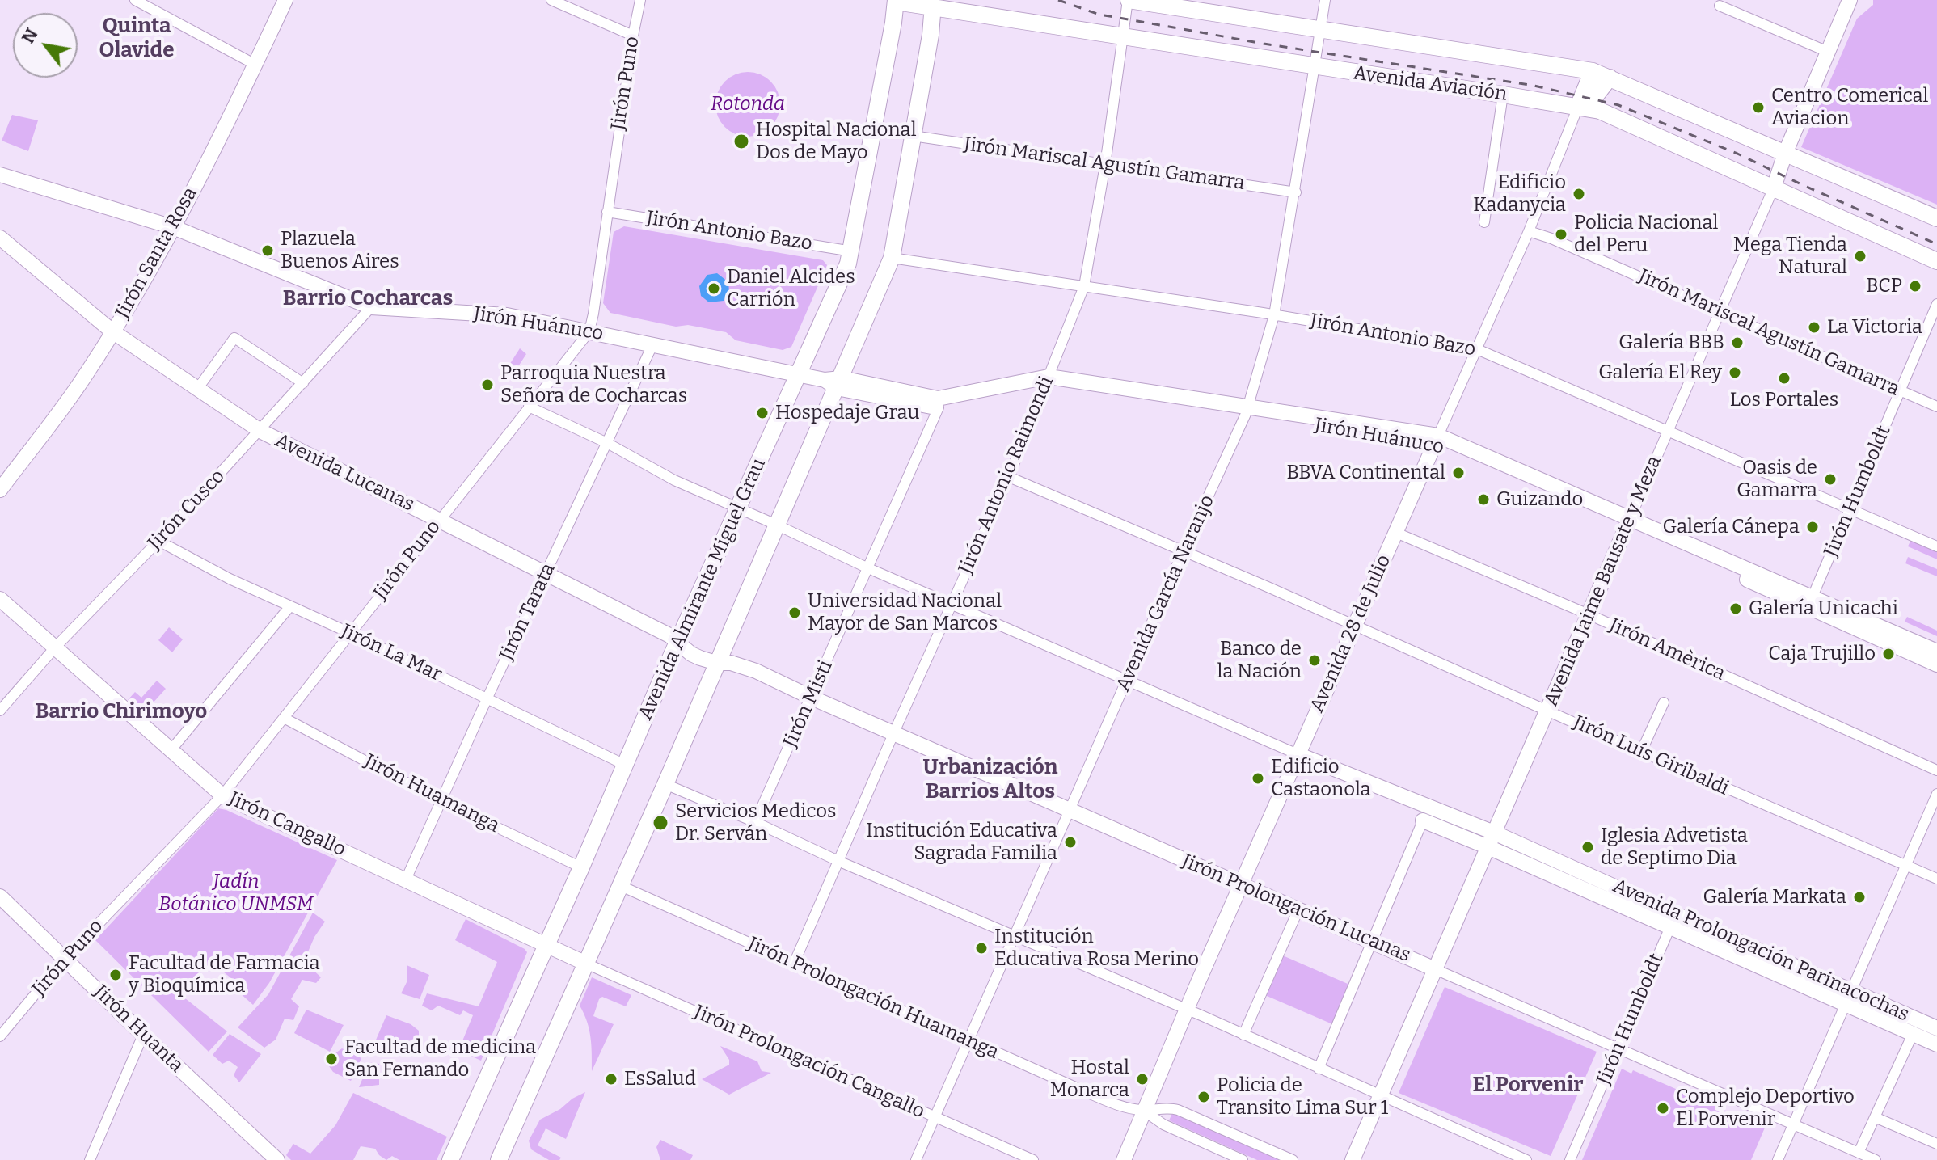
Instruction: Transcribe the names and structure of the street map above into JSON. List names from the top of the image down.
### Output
{
  "streets": {
    "main road": ["Avenida Aviación", "Avenida Almirante Miguel Grau", "Avenida 28 de Julio"],
    "street": [
      "Jirón Puno",
      "Jirón Mariscal Agustín Gamarra",
      "Jirón Antonio Bazo",
      "Jirón Santa Rosa",
      "Jirón Huánuco",
      "Avenida Lucanas",
      "Jirón Antonio Raimondi",
      "Jirón Humboldt",
      "Jirón Cusco",
      "Avenida Jaime Bausate y Meza",
      "Avenida García Naranjo",
      "Jirón Tarata",
      "Jirón Amèrica",
      "Jirón La Mar",
      "Jirón Misti",
      "Jirón Luís Giribaldi",
      "Jirón Huamanga",
      "Jirón Cangallo",
      "Jirón Prolongación Lucanas",
      "Avenida Prolongación Parinacochas",
      "Jirón Prolongación Huamanga",
      "Jirón Huanta",
      "Jirón Prolongación Cangallo"
    ]
  },
  "crossings": [
    ["Jirón Puno", "Jirón Antonio Bazo"],
    ["Jirón Puno", "Jirón Huánuco"],
    ["Jirón Puno", "Avenida Lucanas"],
    ["Jirón Puno", "Jirón La Mar"],
    ["Jirón Puno", "Jirón Huamanga"],
    ["Jirón Puno", "Jirón Cangallo"],
    ["Jirón Puno", "Jirón Huanta"],
    ["Avenida Aviación", "Jirón Antonio Raimondi"],
    ["Avenida Aviación", "Avenida Jaime Bausate y Meza"],
    ["Avenida Aviación", "Avenida Almirante Miguel Grau"],
    ["Avenida Aviación", "Avenida García Naranjo"],
    ["Avenida Aviación", "Avenida 28 de Julio"],
    ["Jirón Mariscal Agustín Gamarra", "Jirón Antonio Raimondi"],
    ["Jirón Mariscal Agustín Gamarra", "Jirón Humboldt"],
    ["Jirón Mariscal Agustín Gamarra", "Avenida Jaime Bausate y Meza"],
    ["Jirón Mariscal Agustín Gamarra", "Avenida Almirante Miguel Grau"],
    ["Jirón Mariscal Agustín Gamarra", "Avenida García Naranjo"],
    ["Jirón Mariscal Agustín Gamarra", "Avenida 28 de Julio"],
    ["Jirón Antonio Bazo", "Jirón Antonio Raimondi"],
    ["Jirón Antonio Bazo", "Jirón Humboldt"],
    ["Jirón Antonio Bazo", "Avenida Jaime Bausate y Meza"],
    ["Jirón Antonio Bazo", "Avenida Almirante Miguel Grau"],
    ["Jirón Antonio Bazo", "Avenida García Naranjo"],
    ["Jirón Antonio Bazo", "Avenida 28 de Julio"],
    ["Jirón Santa Rosa", "Jirón Huánuco"],
    ["Jirón Santa Rosa", "Avenida Lucanas"],
    ["Jirón Huánuco", "Jirón Antonio Raimondi"],
    ["Jirón Huánuco", "Jirón Humboldt"],
    ["Jirón Huánuco", "Jirón Cusco"],
    ["Jirón Huánuco", "Avenida Jaime Bausate y Meza"],
    ["Jirón Huánuco", "Avenida Almirante Miguel Grau"],
    ["Jirón Huánuco", "Avenida García Naranjo"],
    ["Jirón Huánuco", "Jirón Tarata"],
    ["Jirón Huánuco", "Avenida 28 de Julio"],
    ["Jirón Huánuco", "Jirón Misti"],
    ["Avenida Lucanas", "Jirón Cusco"],
    ["Avenida Lucanas", "Avenida Almirante Miguel Grau"],
    ["Avenida Lucanas", "Jirón Tarata"],
    ["Avenida Lucanas", "Jirón Prolongación Lucanas"],
    ["Jirón Antonio Raimondi", "Jirón Luís Giribaldi"],
    ["Jirón Antonio Raimondi", "Jirón Prolongación Lucanas"],
    ["Jirón Antonio Raimondi", "Jirón Prolongación Huamanga"],
    ["Jirón Humboldt", "Jirón Prolongación Lucanas"],
    ["Jirón Humboldt", "Avenida Prolongación Parinacochas"],
    ["Jirón Cusco", "Jirón La Mar"],
    ["Jirón Cusco", "Jirón Cangallo"],
    ["Avenida Jaime Bausate y Meza", "Jirón Amèrica"],
    ["Avenida Jaime Bausate y Meza", "Jirón Luís Giribaldi"],
    ["Avenida Jaime Bausate y Meza", "Jirón Prolongación Lucanas"],
    ["Avenida Jaime Bausate y Meza", "Avenida Prolongación Parinacochas"],
    ["Avenida Almirante Miguel Grau", "Jirón La Mar"],
    ["Avenida Almirante Miguel Grau", "Jirón Huamanga"],
    ["Avenida Almirante Miguel Grau", "Jirón Cangallo"],
    ["Avenida Almirante Miguel Grau", "Jirón Prolongación Lucanas"],
    ["Avenida Almirante Miguel Grau", "Jirón Prolongación Huamanga"],
    ["Avenida Almirante Miguel Grau", "Jirón Prolongación Cangallo"],
    ["Avenida García Naranjo", "Jirón Luís Giribaldi"],
    ["Avenida García Naranjo", "Jirón Prolongación Lucanas"],
    ["Avenida García Naranjo", "Jirón Prolongación Huamanga"],
    ["Avenida García Naranjo", "Jirón Prolongación Cangallo"],
    ["Jirón Tarata", "Jirón La Mar"],
    ["Jirón Tarata", "Jirón Huamanga"],
    ["Jirón Tarata", "Jirón Cangallo"],
    ["Avenida 28 de Julio", "Jirón Amèrica"],
    ["Avenida 28 de Julio", "Jirón Luís Giribaldi"],
    ["Avenida 28 de Julio", "Jirón Prolongación Lucanas"],
    ["Avenida 28 de Julio", "Avenida Prolongación Parinacochas"],
    ["Avenida 28 de Julio", "Jirón Prolongación Huamanga"],
    ["Jirón Misti", "Jirón Prolongación Lucanas"],
    ["Jirón Cangallo", "Jirón Prolongación Cangallo"]
  ],
  "districts": [
    "Quinta Olavide",
    "Barrio Cocharcas",
    "Barrio Chirimoyo",
    "Urbanización Barrios Altos",
    "El Porvenir"
  ],
  "parks": ["Rotonda", "Jadín Botánico UNMSM"],
  "places": [
    "Centro Comerical Aviacion",
    "Hospital Nacional Dos de Mayo",
    "Edificio Kadanycia",
    "Policia Nacional del Peru",
    "Plazuela Buenos Aires",
    "Mega Tienda Natural",
    "BCP",
    "Daniel Alcides Carrión",
    "La Victoria",
    "Galería BBB",
    "Galería El Rey",
    "Los Portales",
    "Parroquia Nuestra Señora de Cocharcas",
    "Hospedaje Grau",
    "BBVA Continental",
    "Oasis de Gamarra",
    "Guizando",
    "Galería Cánepa",
    "Galería Unicachi",
    "Universidad Nacional Mayor de San Marcos",
    "Caja Trujillo",
    "Banco de la Nación",
    "Edificio Castaonola",
    "Servicios Medicos Dr. Serván",
    "Institución Educativa Sagrada Familia",
    "Iglesia Advetista de Septimo Dia",
    "Galería Markata",
    "Institución Educativa Rosa Merino",
    "Facultad de Farmacia y Bioquímica",
    "Facultad de medicina San Fernando",
    "EsSalud",
    "Hostal Monarca",
    "Policia de Transito Lima Sur 1",
    "Complejo Deportivo El Porvenir"
  ],
  "north": "top left"
}
